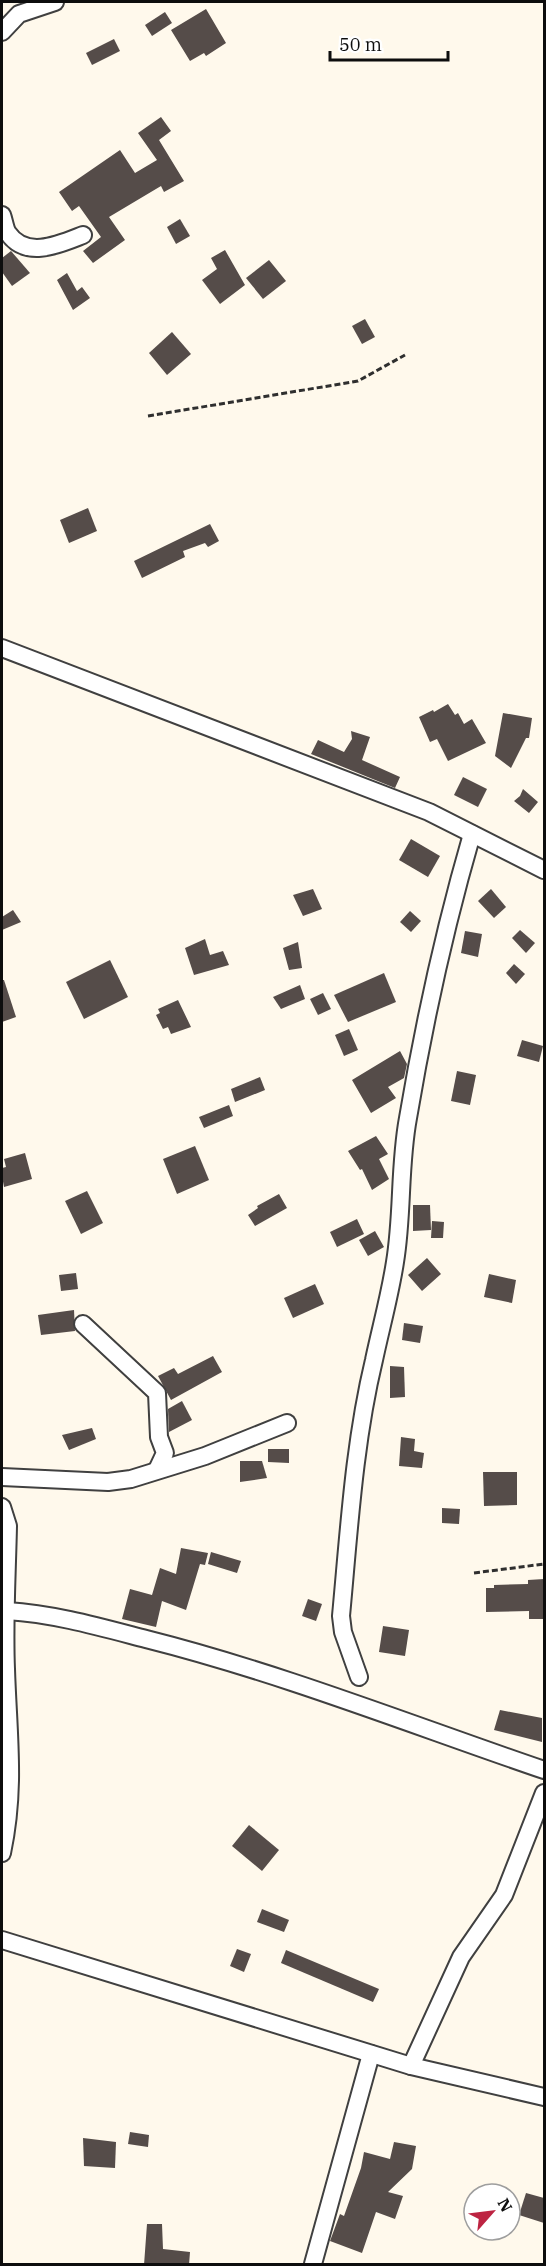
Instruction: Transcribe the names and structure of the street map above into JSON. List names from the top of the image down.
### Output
{
  "scale_bar": "50 m",
  "north": "top right"
}
